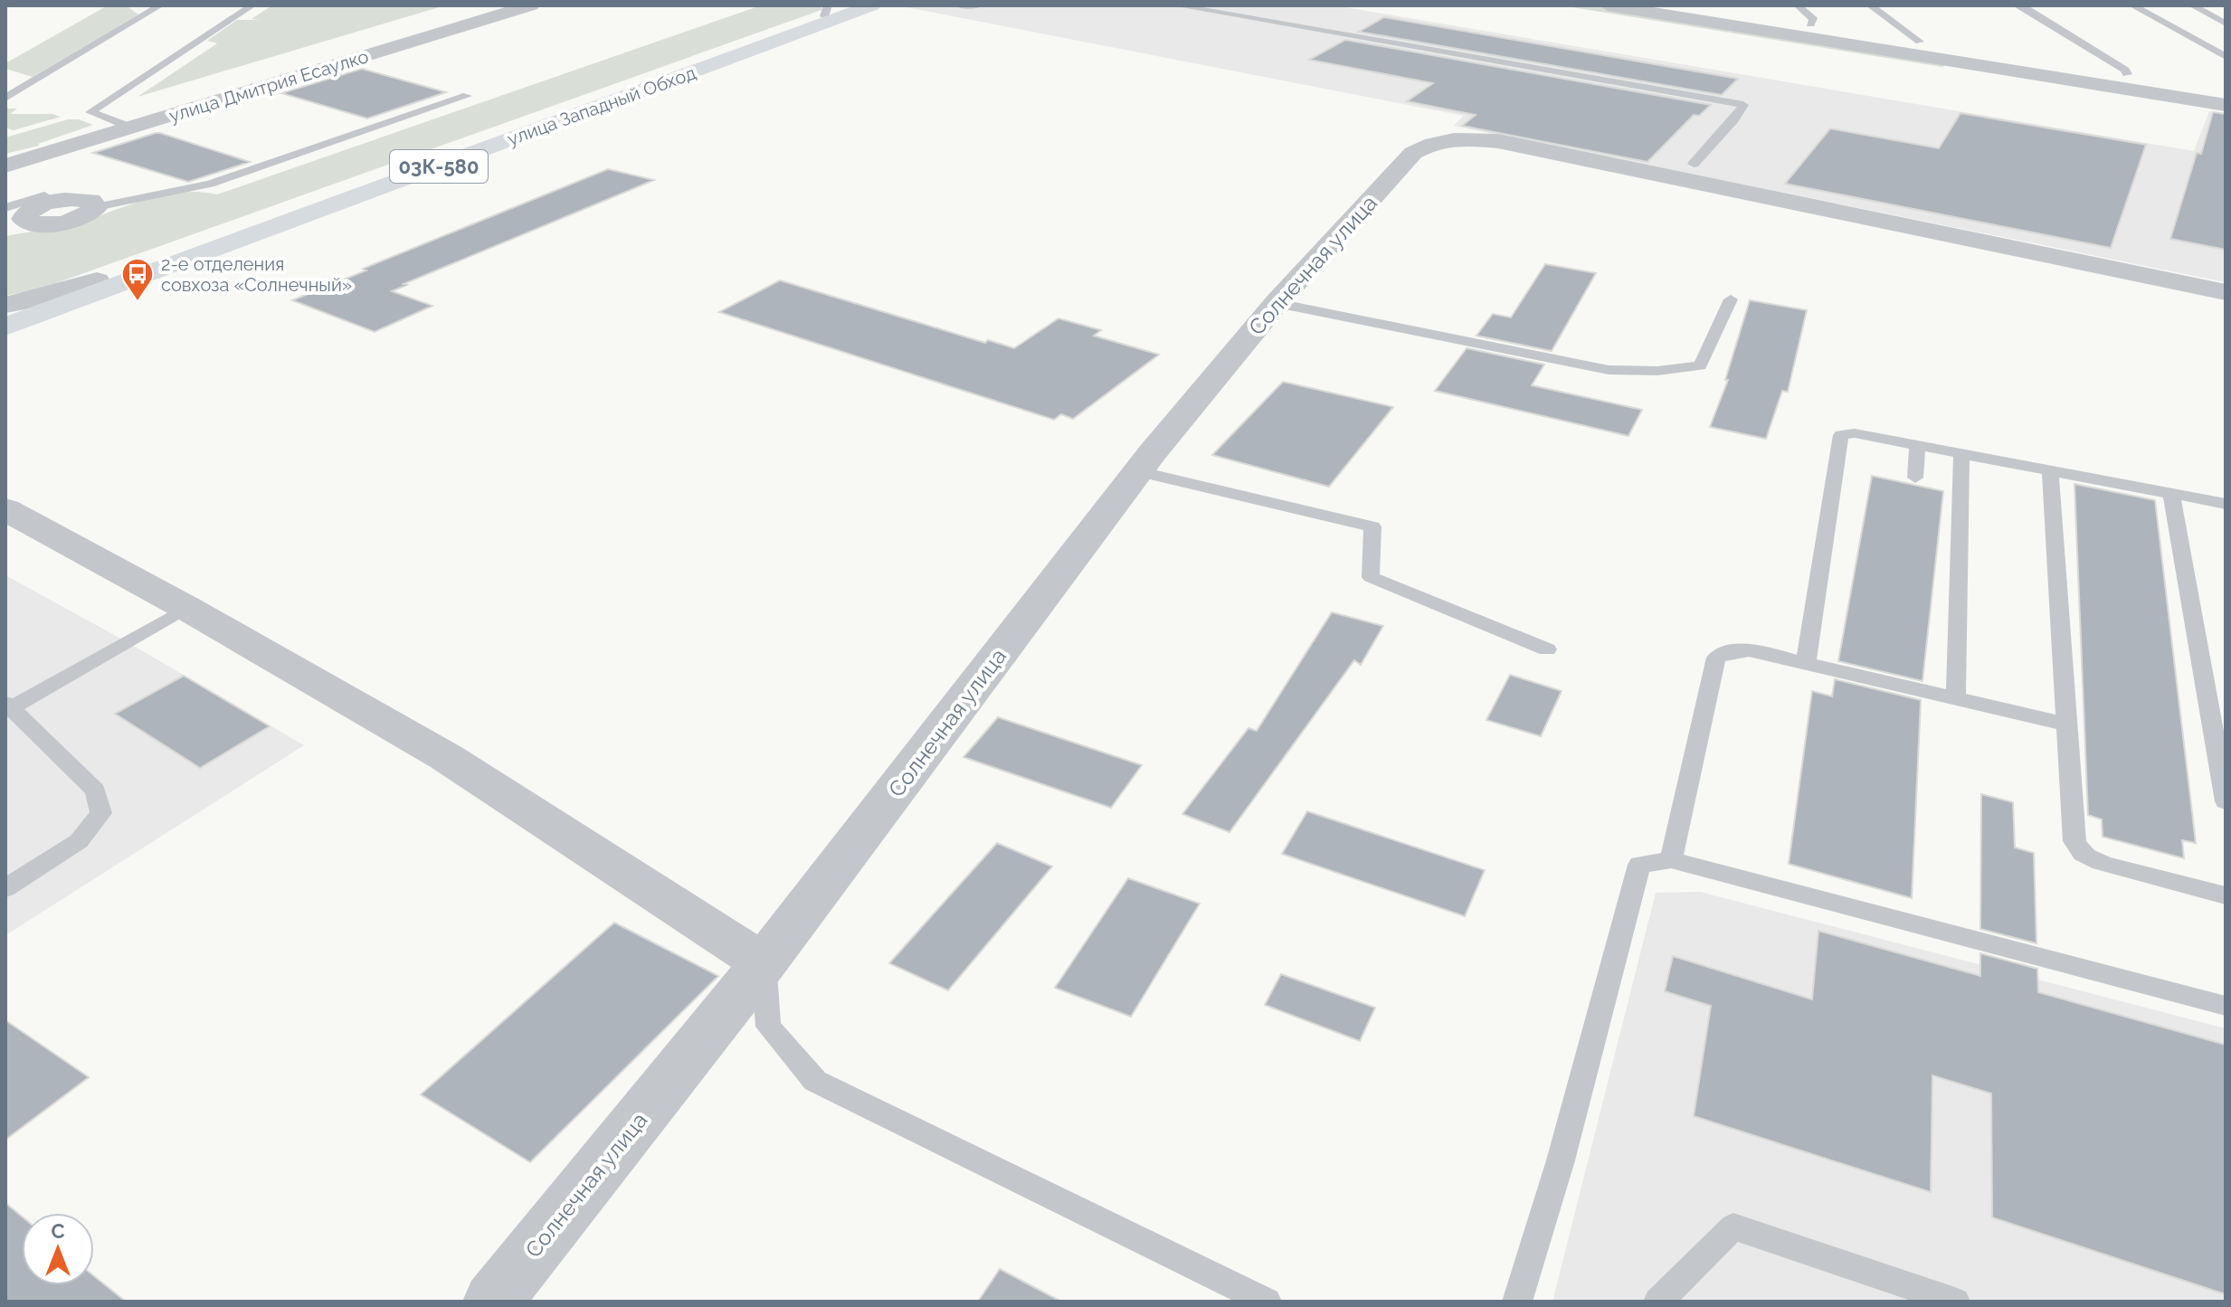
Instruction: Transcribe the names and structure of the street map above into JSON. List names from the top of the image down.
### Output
{
  "streets": {
    "highway": ["улица Западный Обход", "03К-580"],
    "street": ["улица Дмитрия Есаулко", "Солнечная улица"]
  },
  "places": {
    "bus stop": ["2-е отделения совхоза «Солнечный»"]
  },
  "north": "top"
}
